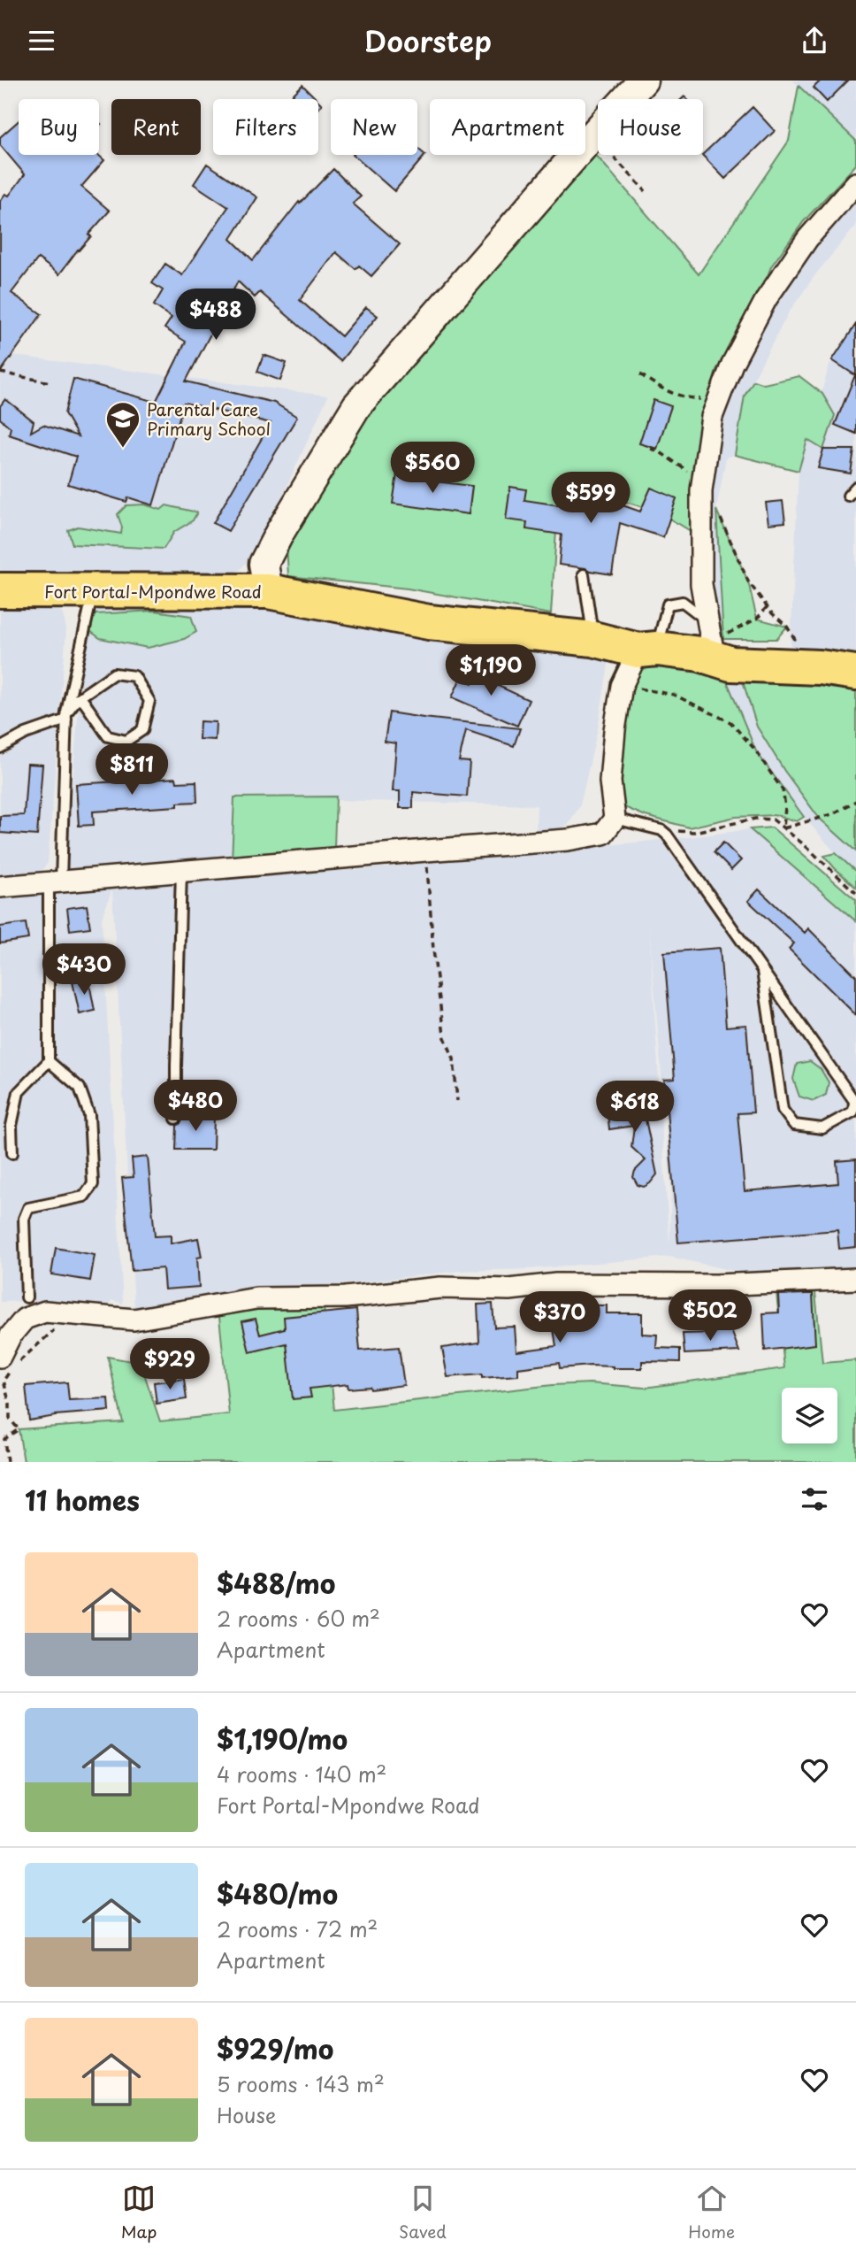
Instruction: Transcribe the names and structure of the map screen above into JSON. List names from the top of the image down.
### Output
{
  "streets": {
    "highway": ["Fort Portal-Mpondwe Road"]
  },
  "places": {
    "school or university": ["Parental Care Primary School"]
  },
  "page": {
    "header": "Doorstep",
    "chip": [
      "Buy",
      "Rent",
      "Filters",
      "New",
      "Apartment",
      "House"
    ],
    "price": [
      "$488",
      "$560",
      "$599",
      "$1,190",
      "$811",
      "$430",
      "$480",
      "$618",
      "$502",
      "$370",
      "$929"
    ],
    "heading": "11 homes",
    "list": [
      {
        "name": "$488/mo",
        "note": "2 rooms · 60 m² · Apartment"
      },
      {
        "name": "$1,190/mo",
        "note": "4 rooms · 140 m² · Fort Portal-Mpondwe Road"
      },
      {
        "name": "$480/mo",
        "note": "2 rooms · 72 m² · Apartment"
      },
      {
        "name": "$929/mo",
        "note": "5 rooms · 143 m² · House"
      }
    ],
    "tabs": ["Map", "Saved", "Home"]
  }
}
